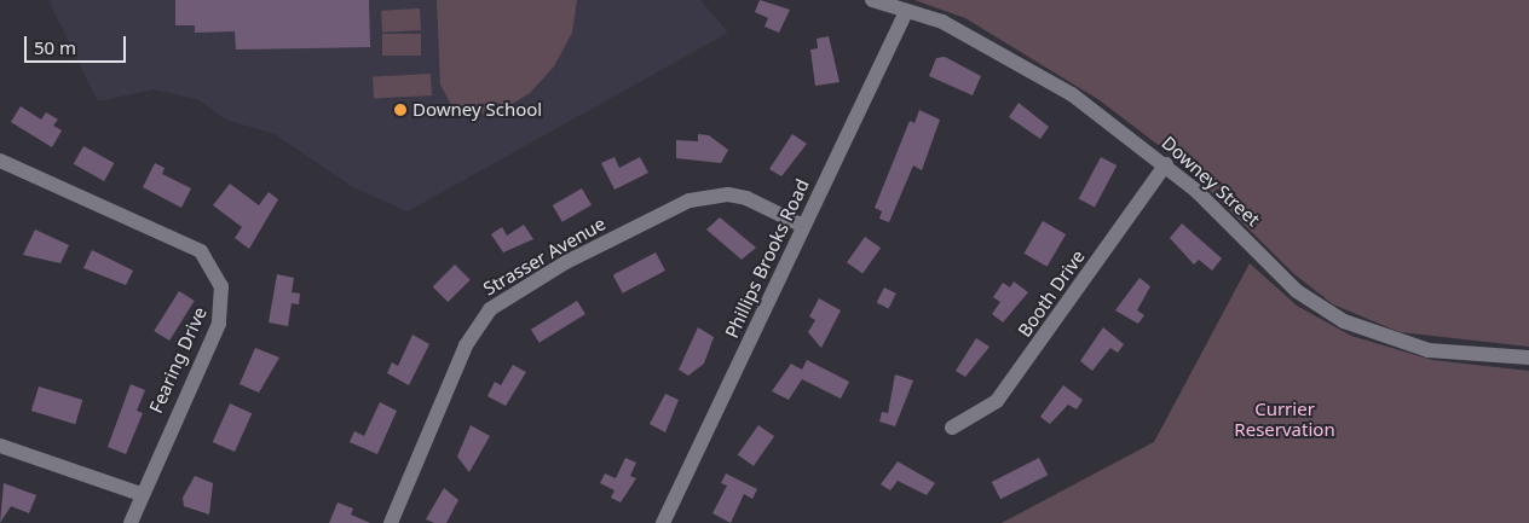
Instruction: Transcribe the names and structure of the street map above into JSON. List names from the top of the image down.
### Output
{
  "streets": {
    "street": [
      "Downey Street",
      "Strasser Avenue",
      "Phillips Brooks Road",
      "Booth Drive",
      "Fearing Drive"
    ]
  },
  "crossings": [
    ["Downey Street", "Phillips Brooks Road"],
    ["Downey Street", "Booth Drive"],
    ["Strasser Avenue", "Phillips Brooks Road"]
  ],
  "parks": ["Currier Reservation"],
  "places": ["Downey School"],
  "scale_bar": "50 m"
}
